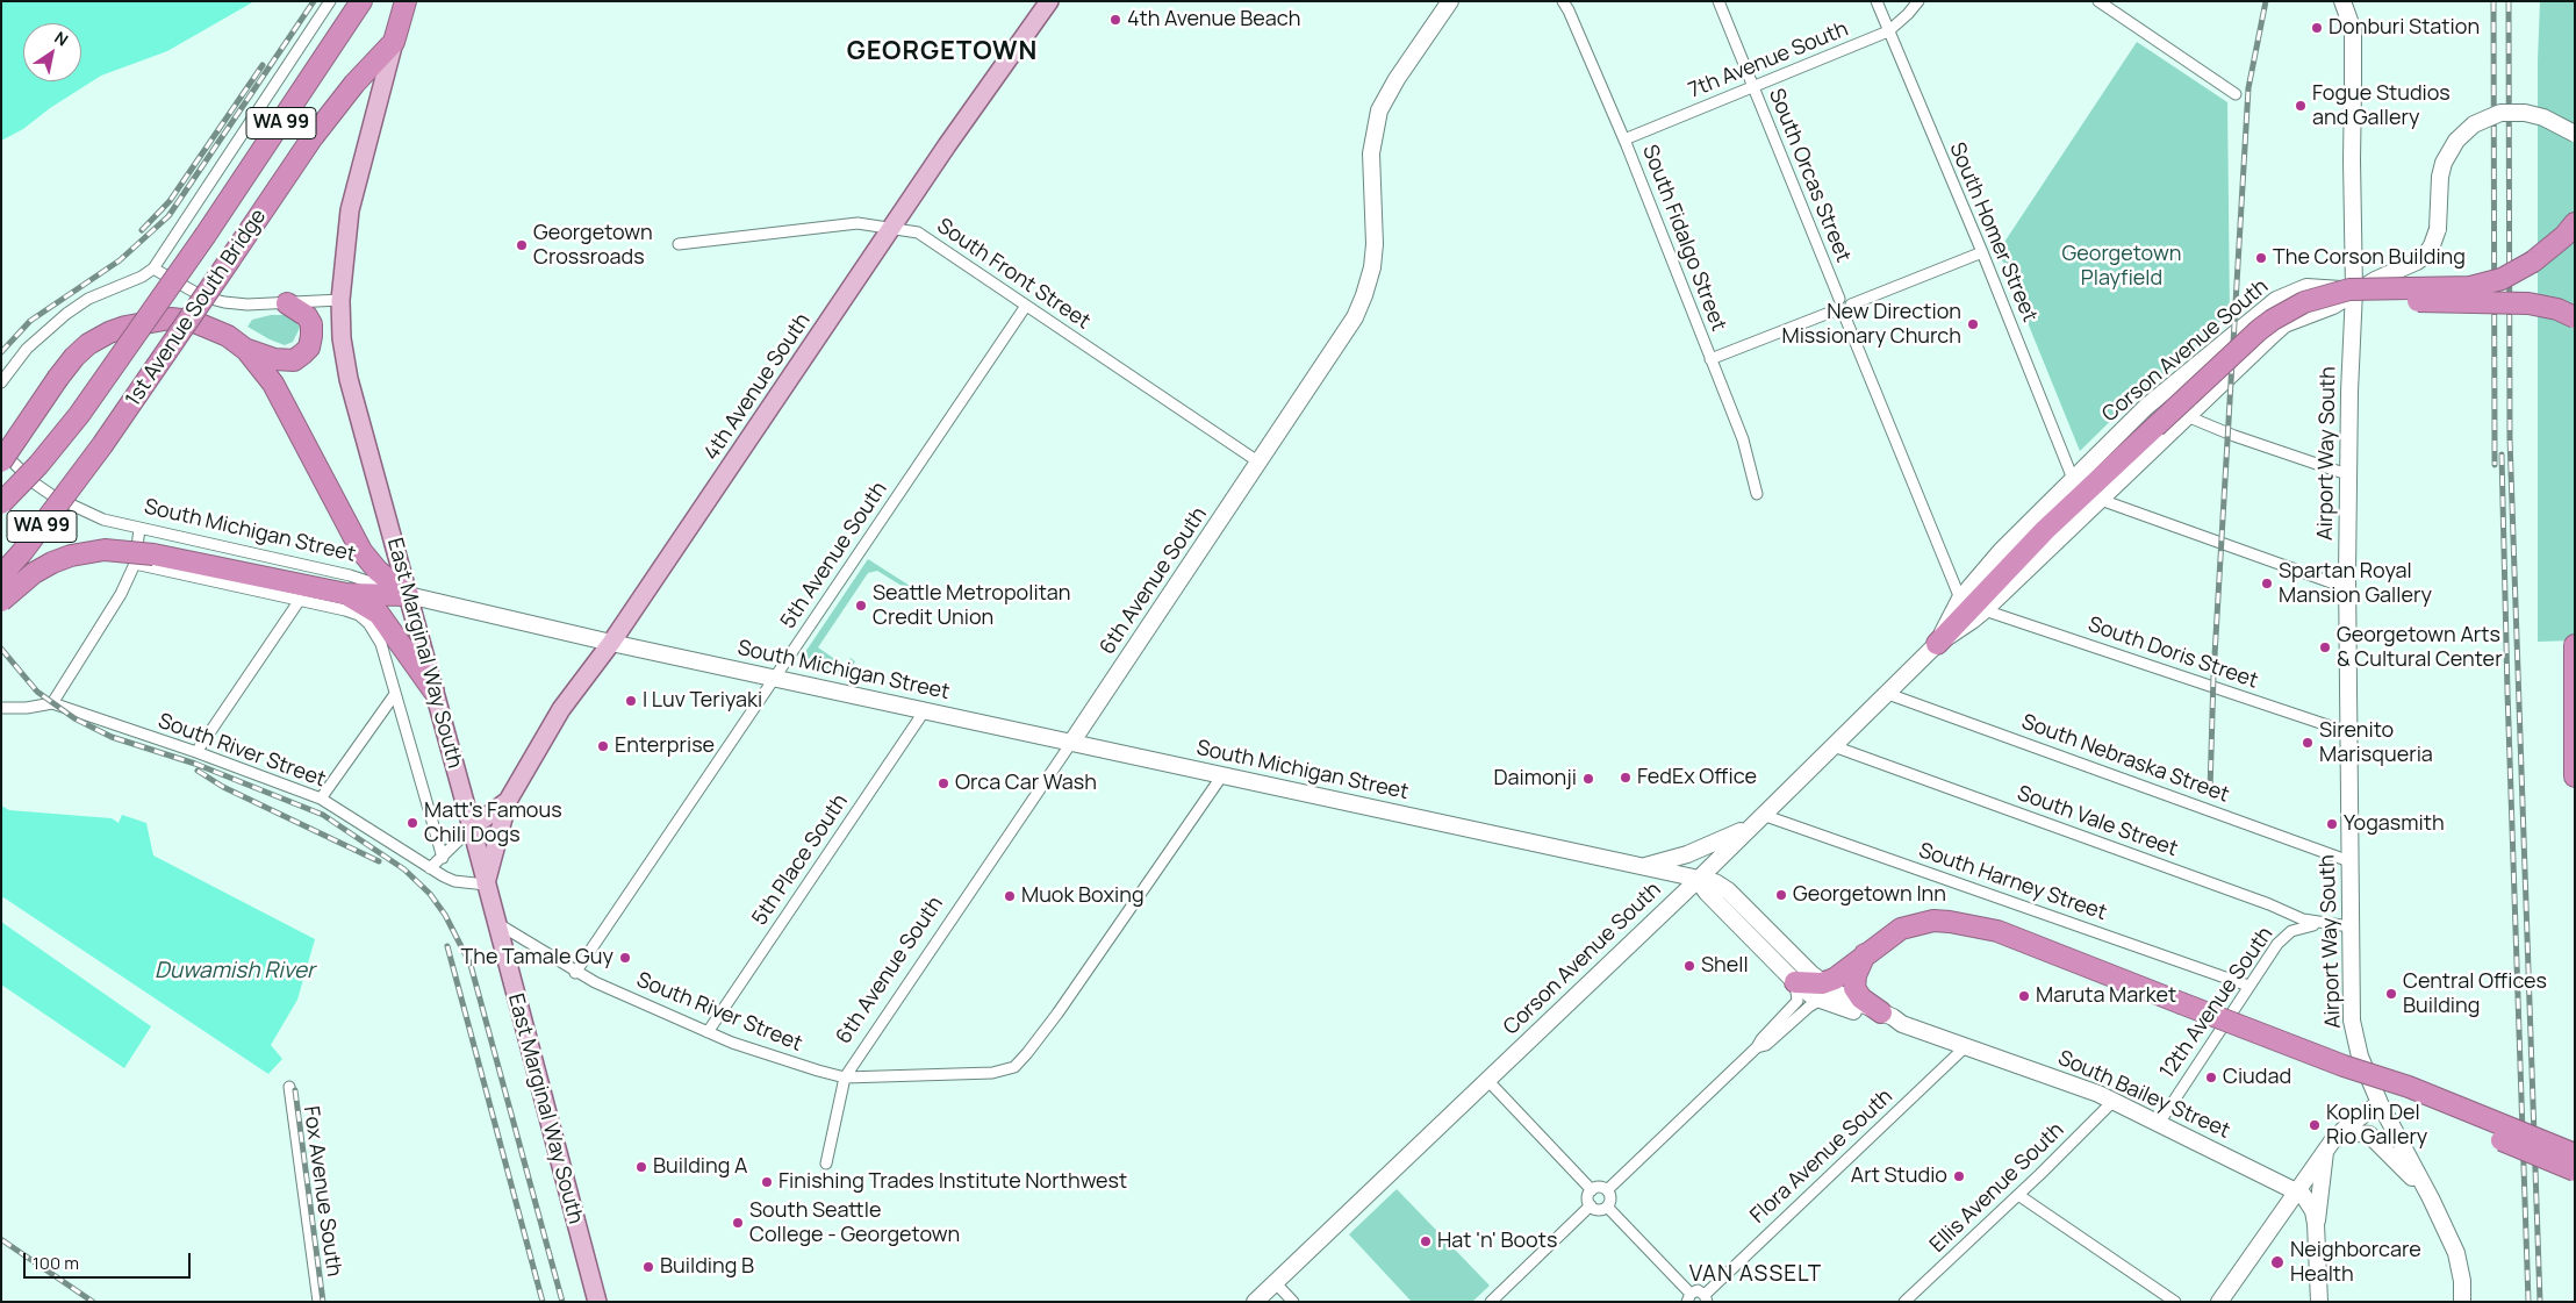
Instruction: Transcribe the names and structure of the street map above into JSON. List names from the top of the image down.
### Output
{
  "streets": {
    "highway": ["WA 99", "1st Avenue South Bridge", "East Marginal Way South"],
    "main road": [
      "Corson Avenue South",
      "4th Avenue South",
      "Airport Way South",
      "South Michigan Street",
      "6th Avenue South",
      "South Bailey Street"
    ],
    "street": [
      "7th Avenue South",
      "South Orcas Street",
      "South Homer Street",
      "South Fidalgo Street",
      "South Front Street",
      "5th Avenue South",
      "South Doris Street",
      "South River Street",
      "South Nebraska Street",
      "South Vale Street",
      "5th Place South",
      "South Harney Street",
      "12th Avenue South",
      "Flora Avenue South",
      "Ellis Avenue South",
      "Fox Avenue South"
    ]
  },
  "crossings": [
    ["7th Avenue South", "South Orcas Street"],
    ["7th Avenue South", "South Homer Street"],
    ["7th Avenue South", "South Fidalgo Street"],
    ["South Homer Street", "Corson Avenue South"],
    ["South Front Street", "4th Avenue South"],
    ["South Front Street", "5th Avenue South"],
    ["South Front Street", "6th Avenue South"],
    ["1st Avenue South Bridge", "East Marginal Way South"],
    ["Corson Avenue South", "Airport Way South"],
    ["Corson Avenue South", "South Michigan Street"],
    ["Corson Avenue South", "South Doris Street"],
    ["Corson Avenue South", "South Nebraska Street"],
    ["Corson Avenue South", "South Vale Street"],
    ["Corson Avenue South", "South Harney Street"],
    ["Corson Avenue South", "South Bailey Street"],
    ["4th Avenue South", "South Michigan Street"],
    ["4th Avenue South", "East Marginal Way South"],
    ["4th Avenue South", "South River Street"],
    ["Airport Way South", "South Doris Street"],
    ["Airport Way South", "South Nebraska Street"],
    ["Airport Way South", "South Vale Street"],
    ["South Michigan Street", "5th Avenue South"],
    ["South Michigan Street", "6th Avenue South"],
    ["South Michigan Street", "East Marginal Way South"],
    ["South Michigan Street", "South River Street"],
    ["South Michigan Street", "5th Place South"],
    ["South Michigan Street", "South Bailey Street"],
    ["5th Avenue South", "South River Street"],
    ["6th Avenue South", "South River Street"],
    ["East Marginal Way South", "South River Street"],
    ["South River Street", "5th Place South"],
    ["South Vale Street", "12th Avenue South"],
    ["South Harney Street", "12th Avenue South"],
    ["12th Avenue South", "South Bailey Street"],
    ["South Bailey Street", "Flora Avenue South"],
    ["South Bailey Street", "Ellis Avenue South"]
  ],
  "districts": ["GEORGETOWN", "VAN ASSELT"],
  "water": ["Duwamish River"],
  "parks": ["Georgetown Playfield"],
  "places": [
    "4th Avenue Beach",
    "Donburi Station",
    "Fogue Studios and Gallery",
    "Georgetown Crossroads",
    "The Corson Building",
    "New Direction Missionary Church",
    "Spartan Royal Mansion Gallery",
    "Seattle Metropolitan Credit Union",
    "Georgetown Arts & Cultural Center",
    "I Luv Teriyaki",
    "Sirenito Marisqueria",
    "Enterprise",
    "FedEx Office",
    "Daimonji",
    "Orca Car Wash",
    "Matt's Famous Chili Dogs",
    "Yogasmith",
    "Georgetown Inn",
    "Muok Boxing",
    "The Tamale Guy",
    "Shell",
    "Central Offices Building",
    "Maruta Market",
    "Ciudad",
    "Koplin Del Rio Gallery",
    "Building A",
    "Art Studio",
    "Finishing Trades Institute Northwest",
    "South Seattle College - Georgetown",
    "Hat 'n' Boots",
    "Neighborcare Health",
    "Building B"
  ],
  "scale_bar": "100 m",
  "north": "top right"
}
